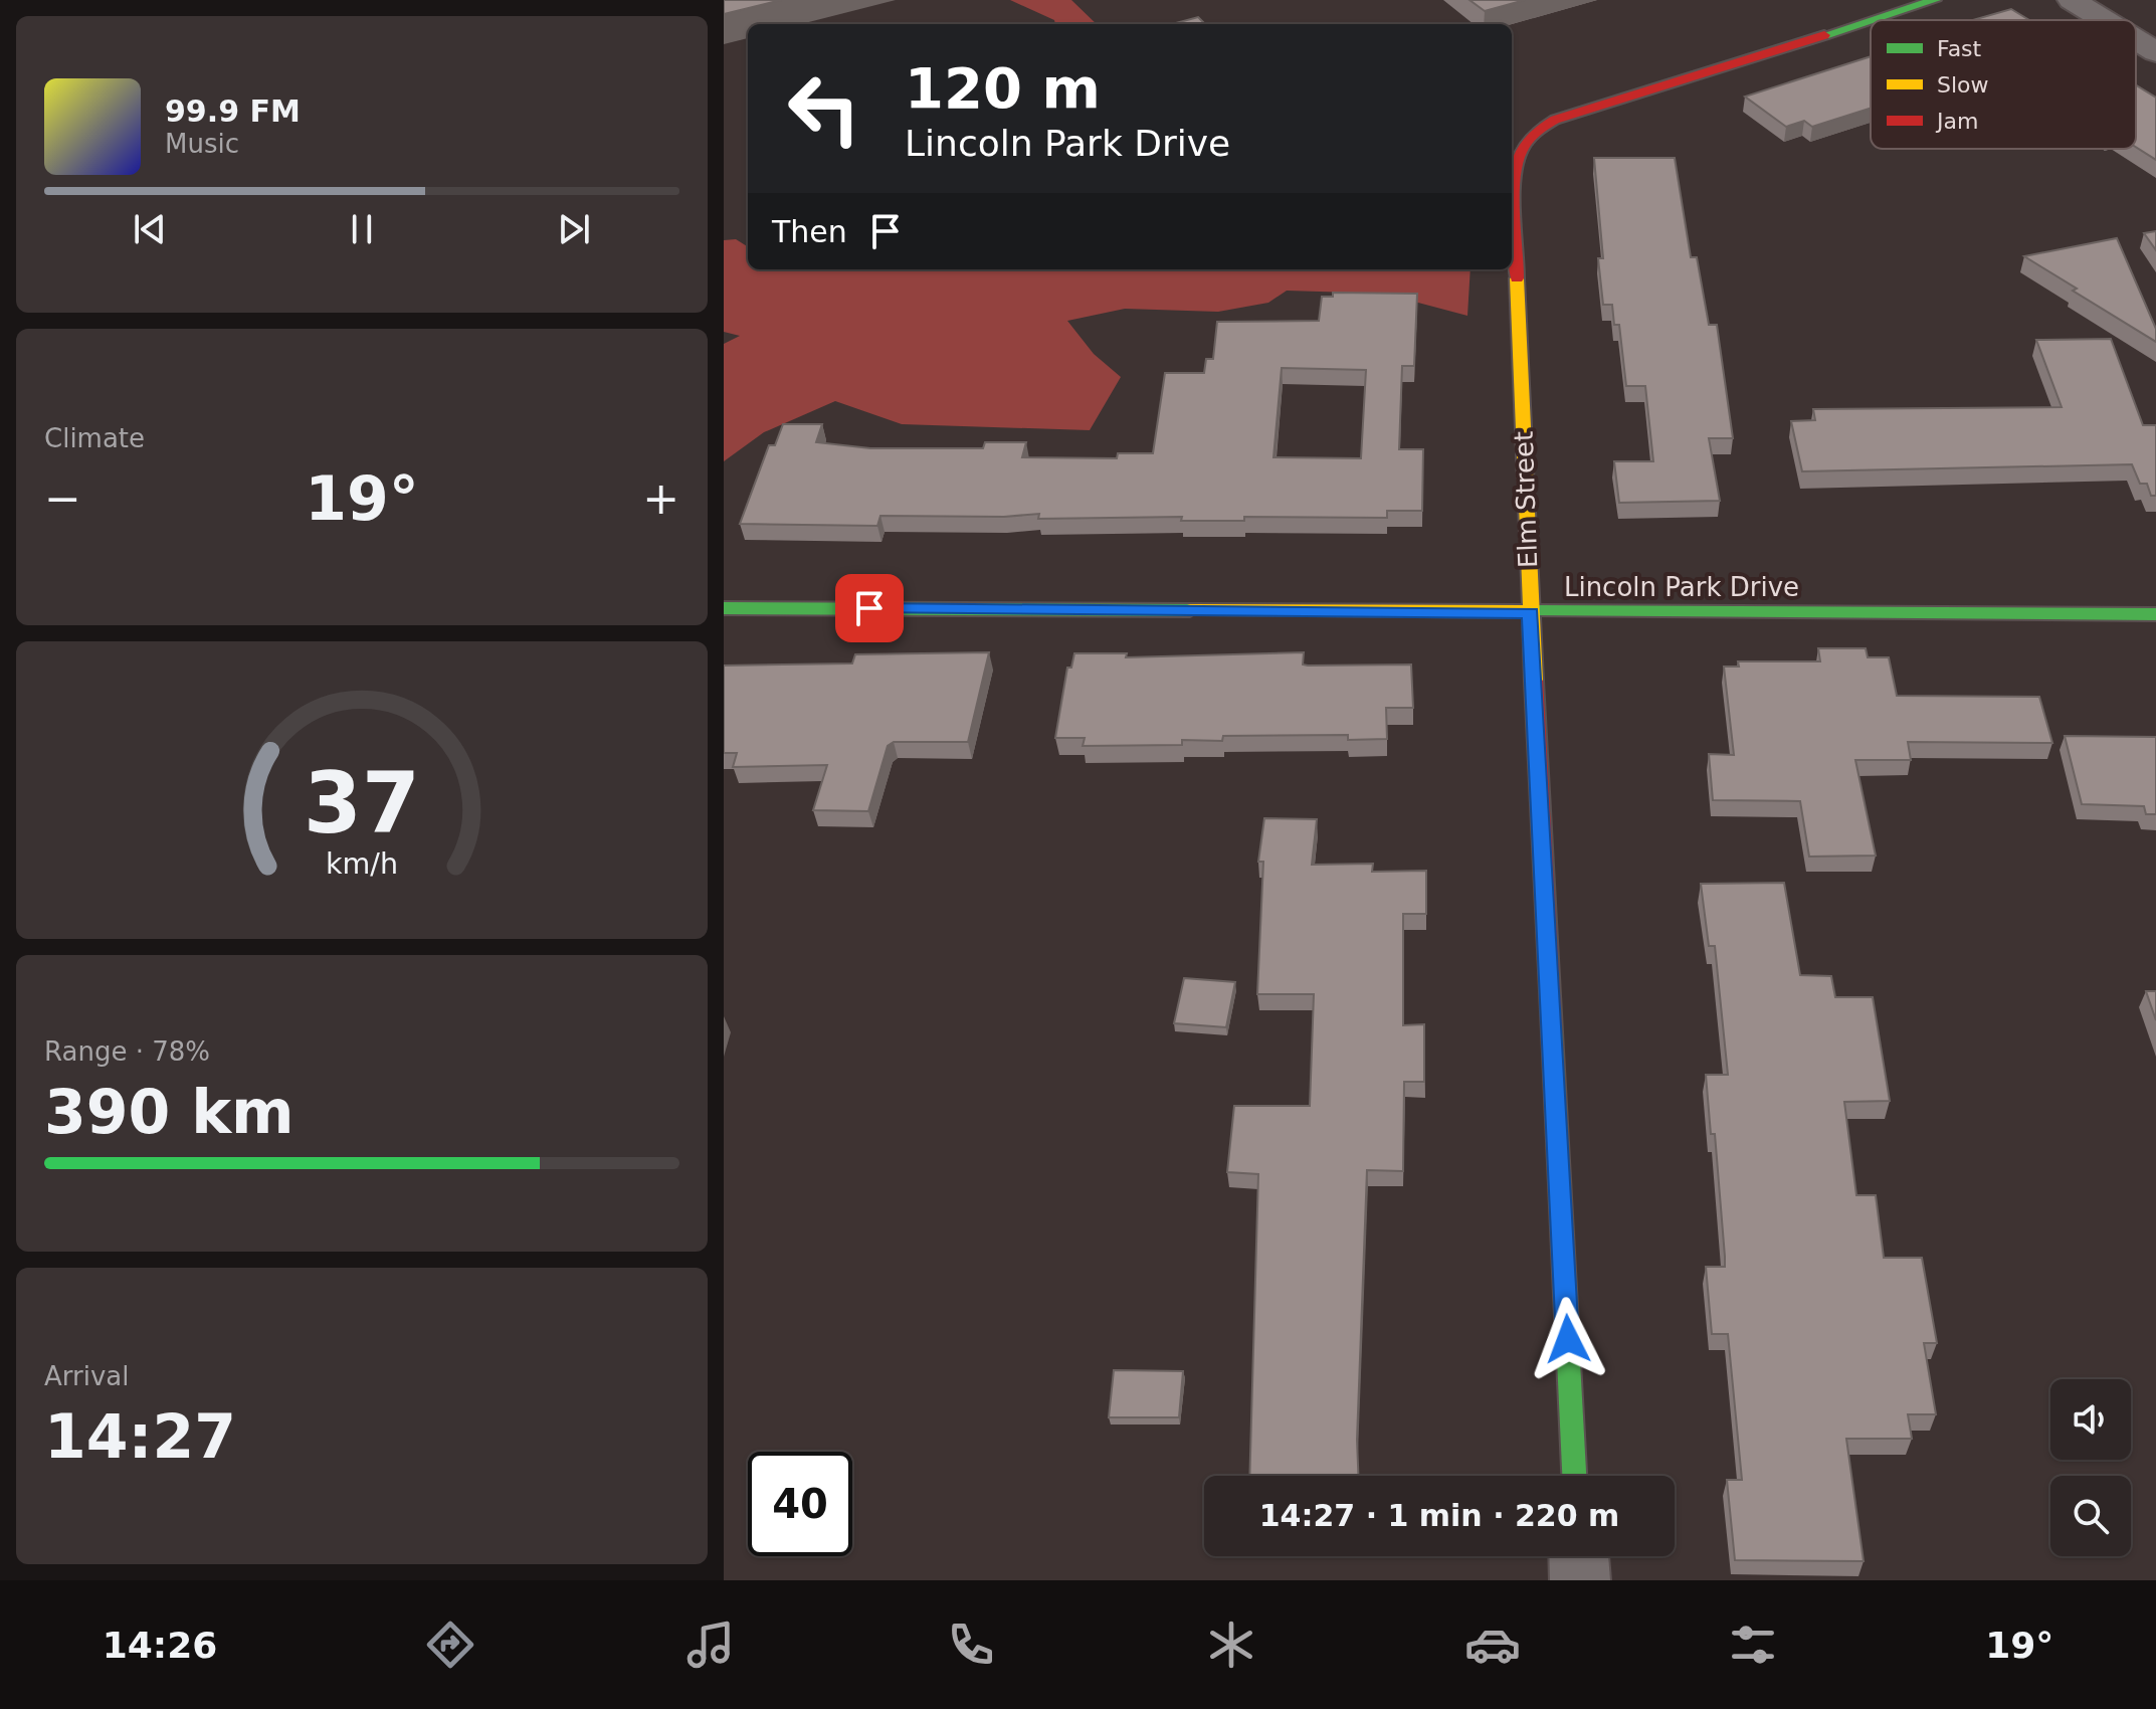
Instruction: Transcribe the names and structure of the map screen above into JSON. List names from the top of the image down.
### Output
{
  "streets": {
    "street": ["Elm Street", "Lincoln Park Drive"]
  },
  "crossings": [
    ["Elm Street", "Lincoln Park Drive"]
  ],
  "legend": ["Fast", "Slow", "Jam"],
  "page": {
    "turn": ["120 m", "Lincoln Park Drive"],
    "song": ["99.9 FM", "Music"],
    "then": "Then",
    "tile": [
      "Climate",
      ["Range · 78%", "390 km"],
      ["Arrival", "14:27"]
    ],
    "heat": ["−", "19°", "+"],
    "limit": "40",
    "trip": "14:27 · 1 min · 220 m",
    "tabs": ["14:26", "19°"],
    "gauge": ["37", "km/h"]
  }
}
